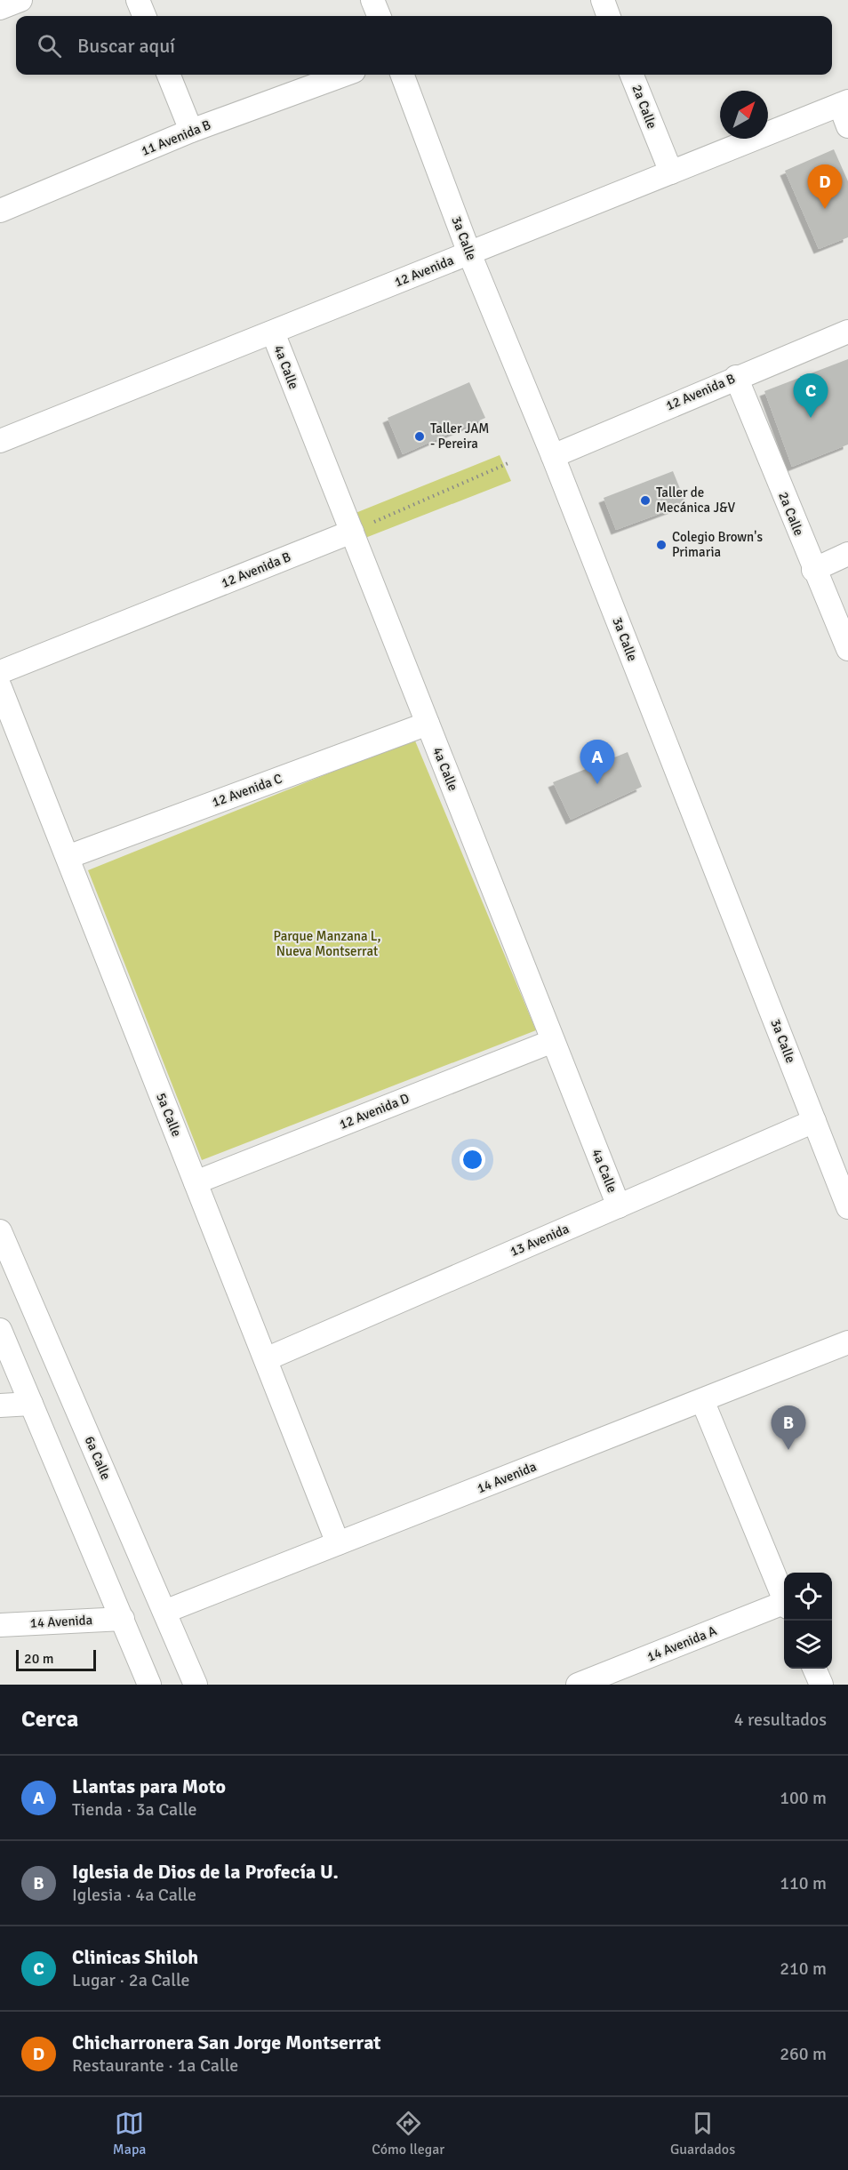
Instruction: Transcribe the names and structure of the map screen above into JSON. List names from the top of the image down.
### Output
{
  "streets": {
    "street": [
      "2a Calle",
      "11 Avenida B",
      "3a Calle",
      "12 Avenida",
      "4a Calle",
      "12 Avenida B",
      "12 Avenida C",
      "12 Avenida D",
      "5a Calle",
      "13 Avenida",
      "6a Calle",
      "14 Avenida",
      "14 Avenida A"
    ]
  },
  "crossings": [
    ["2a Calle", "12 Avenida"],
    ["2a Calle", "12 Avenida B"],
    ["3a Calle", "12 Avenida"],
    ["3a Calle", "12 Avenida B"],
    ["3a Calle", "13 Avenida"],
    ["12 Avenida", "4a Calle"],
    ["4a Calle", "12 Avenida B"],
    ["4a Calle", "12 Avenida C"],
    ["4a Calle", "12 Avenida D"],
    ["4a Calle", "13 Avenida"],
    ["12 Avenida C", "5a Calle"],
    ["12 Avenida D", "5a Calle"],
    ["5a Calle", "13 Avenida"],
    ["5a Calle", "14 Avenida"],
    ["6a Calle", "14 Avenida"]
  ],
  "parks": ["Parque Manzana L, Nueva Montserrat"],
  "places": ["Taller JAM - Pereira", "Taller de Mecánica J&V", "Colegio Brown's Primaria"],
  "scale_bar": "20 m",
  "north": "top right",
  "page": {
    "search": "Buscar aquí",
    "pins": [
      "D",
      "C",
      "A",
      "B"
    ],
    "scale": "20 m",
    "heading": ["Cerca", "4 resultados"],
    "list": [
      {
        "mark": "A",
        "name": "Llantas para Moto",
        "note": "Tienda · 3a Calle",
        "value": "100 m"
      },
      {
        "mark": "B",
        "name": "Iglesia de Dios de la Profecía U.",
        "note": "Iglesia · 4a Calle",
        "value": "110 m"
      },
      {
        "mark": "C",
        "name": "Clinicas Shiloh",
        "note": "Lugar · 2a Calle",
        "value": "210 m"
      },
      {
        "mark": "D",
        "name": "Chicharronera San Jorge Montserrat",
        "note": "Restaurante · 1a Calle",
        "value": "260 m"
      }
    ],
    "nav": ["Mapa", "Cómo llegar", "Guardados"]
  }
}
